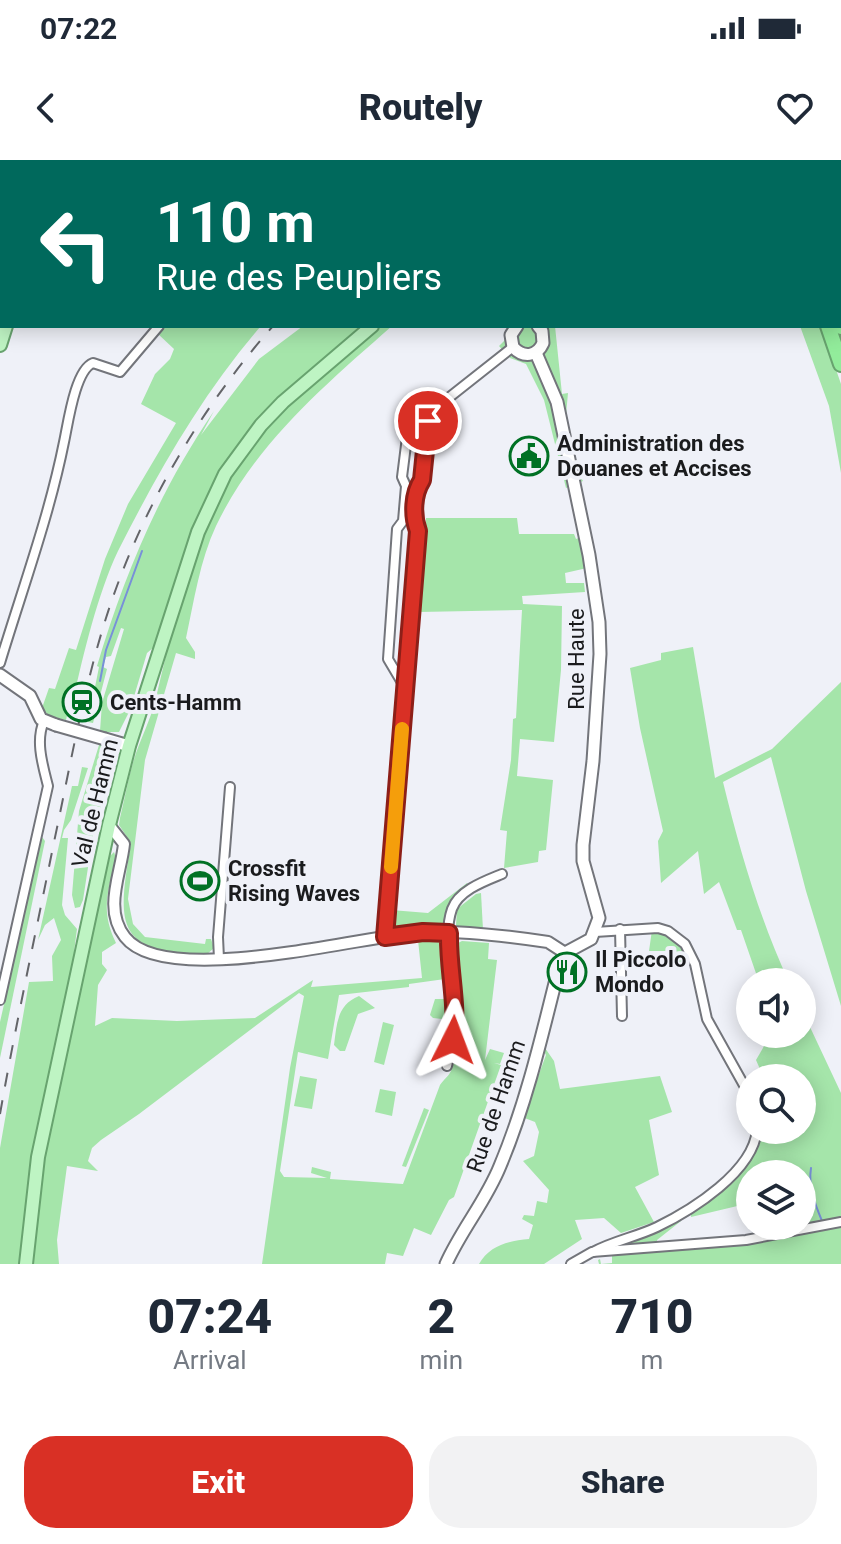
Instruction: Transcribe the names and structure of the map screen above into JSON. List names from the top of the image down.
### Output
{
  "streets": {
    "main road": ["Rue Haute", "Val de Hamm", "Rue de Hamm"]
  },
  "places": {
    "public building": ["Administration des Douanes et Accises"],
    "station": ["Cents-Hamm"],
    "sports": ["Crossfit Rising Waves"],
    "restaurant": ["Il Piccolo Mondo"]
  },
  "page": {
    "status": "07:22",
    "header": "Routely",
    "turn": ["110 m", "Rue des Peupliers"],
    "eta": [
      "07:24",
      "Arrival",
      "2",
      "min",
      "710",
      "m"
    ],
    "buttons": ["Exit", "Share"]
  }
}
